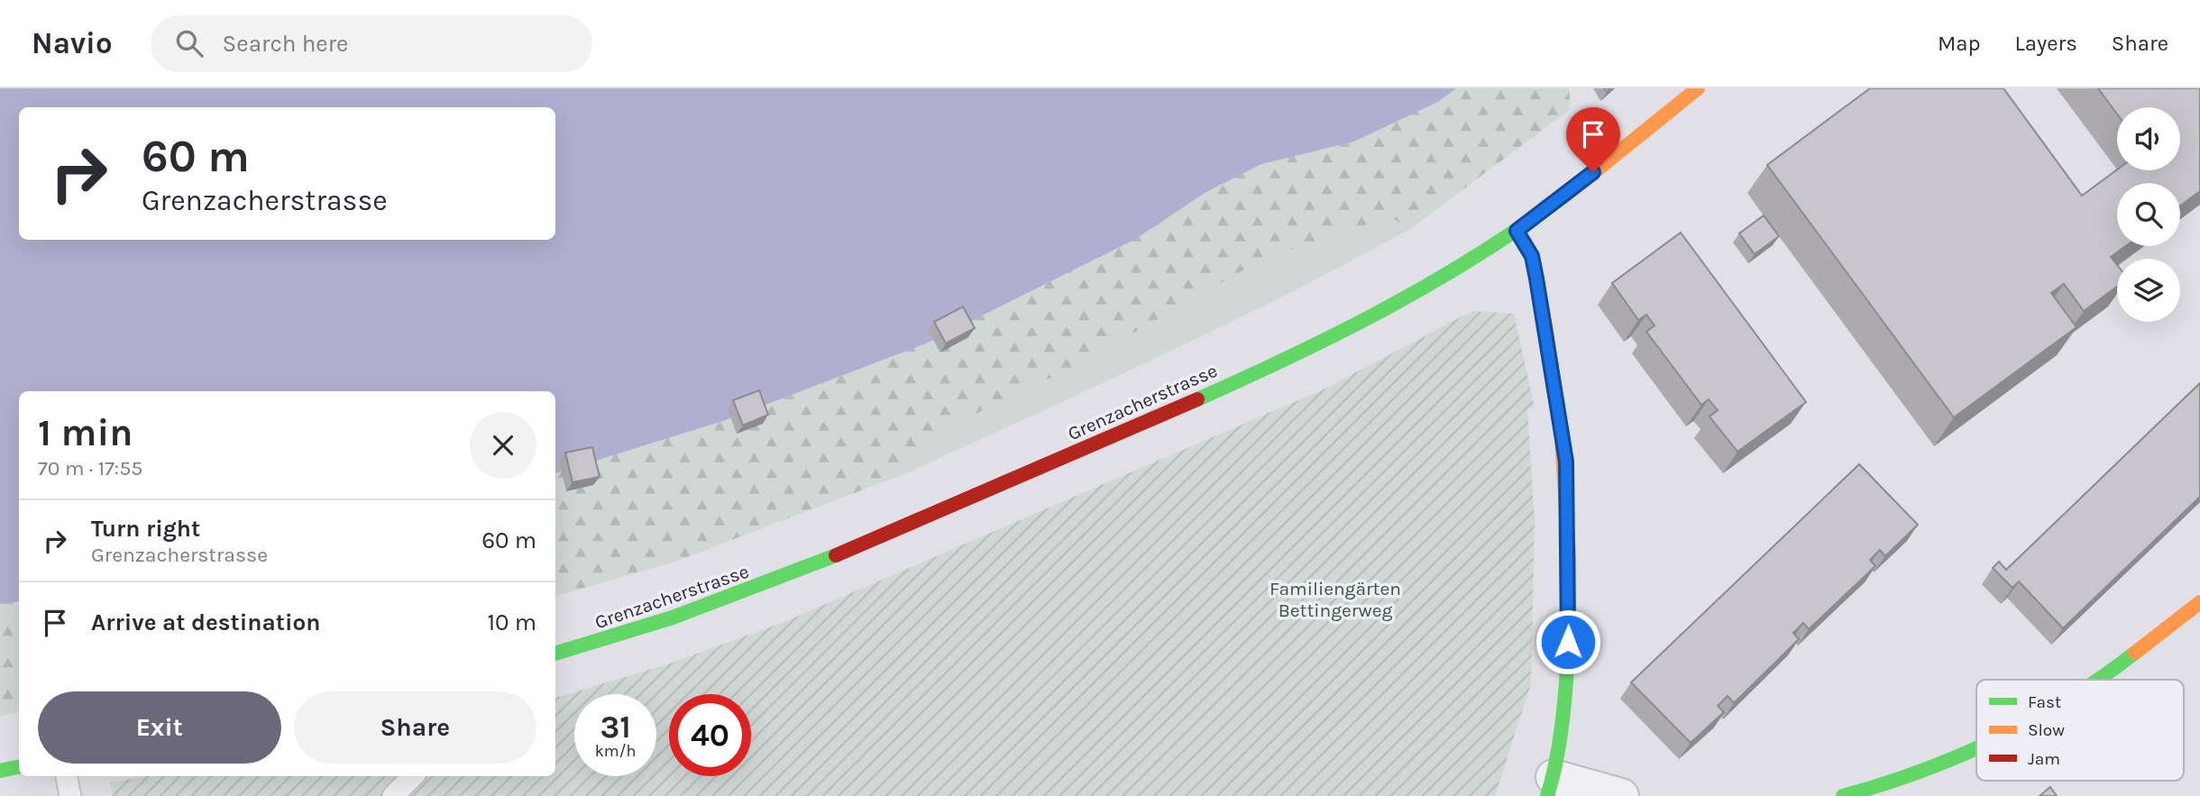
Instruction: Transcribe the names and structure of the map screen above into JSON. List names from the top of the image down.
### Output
{
  "streets": {
    "main road": ["Grenzacherstrasse"]
  },
  "parks": ["Familiengärten Bettingerweg"],
  "legend": ["Fast", "Slow", "Jam"],
  "page": {
    "header": "Navio",
    "search": "Search here",
    "nav": ["Map", "Layers", "Share"],
    "turn": ["60 m", "Grenzacherstrasse"],
    "heading": ["1 min", "70 m · 17:55"],
    "list": [
      {
        "name": "Turn right",
        "note": "Grenzacherstrasse",
        "value": "60 m"
      },
      {
        "name": "Arrive at destination",
        "value": "10 m"
      }
    ],
    "buttons": ["Exit", "Share"],
    "speed": "31 km/h",
    "limit": "40"
  }
}
